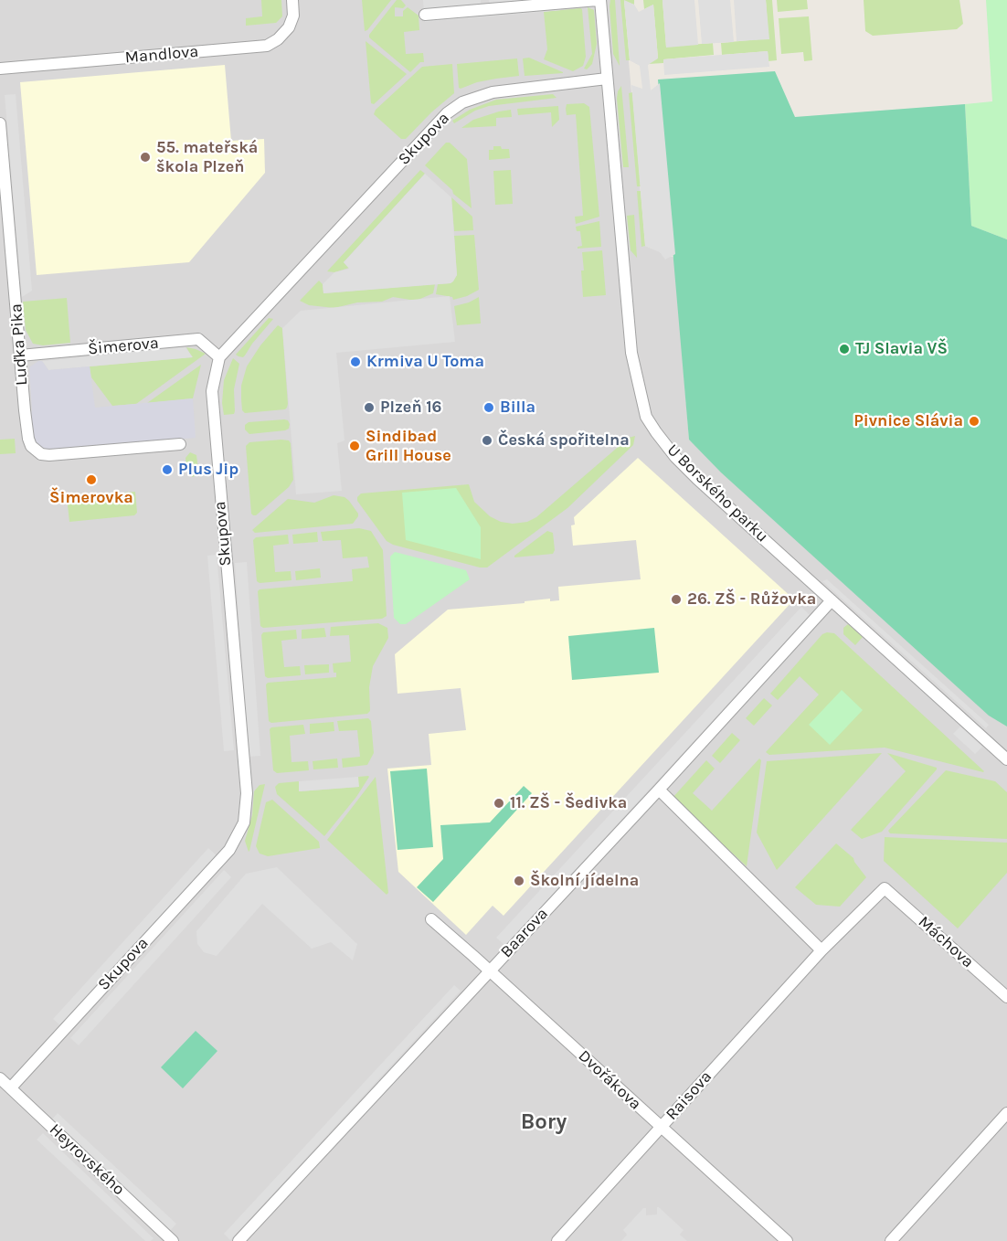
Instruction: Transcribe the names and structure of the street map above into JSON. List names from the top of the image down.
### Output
{
  "streets": {
    "street": [
      "Mandlova",
      "Skupova",
      "Luďka Pika",
      "Šimerova",
      "U Borského parku",
      "Baarova",
      "Máchova",
      "Dvořákova",
      "Raisova",
      "Heyrovského"
    ]
  },
  "crossings": [
    ["Skupova", "Šimerova"],
    ["Skupova", "U Borského parku"],
    ["Skupova", "Heyrovského"],
    ["Luďka Pika", "Šimerova"],
    ["U Borského parku", "Baarova"],
    ["Baarova", "Dvořákova"],
    ["Máchova", "Raisova"],
    ["Dvořákova", "Raisova"]
  ],
  "districts": ["Bory"],
  "places": [
    "55. mateřská škola Plzeň",
    "TJ Slavia VŠ",
    "Krmiva U Toma",
    "Plzeň 16",
    "Billa",
    "Pivnice Slávia",
    "Česká spořitelna",
    "Sindibad Grill House",
    "Plus Jip",
    "Šimerovka",
    "26. ZŠ - Růžovka",
    "11. ZŠ - Šedivka",
    "Školní jídelna"
  ]
}
